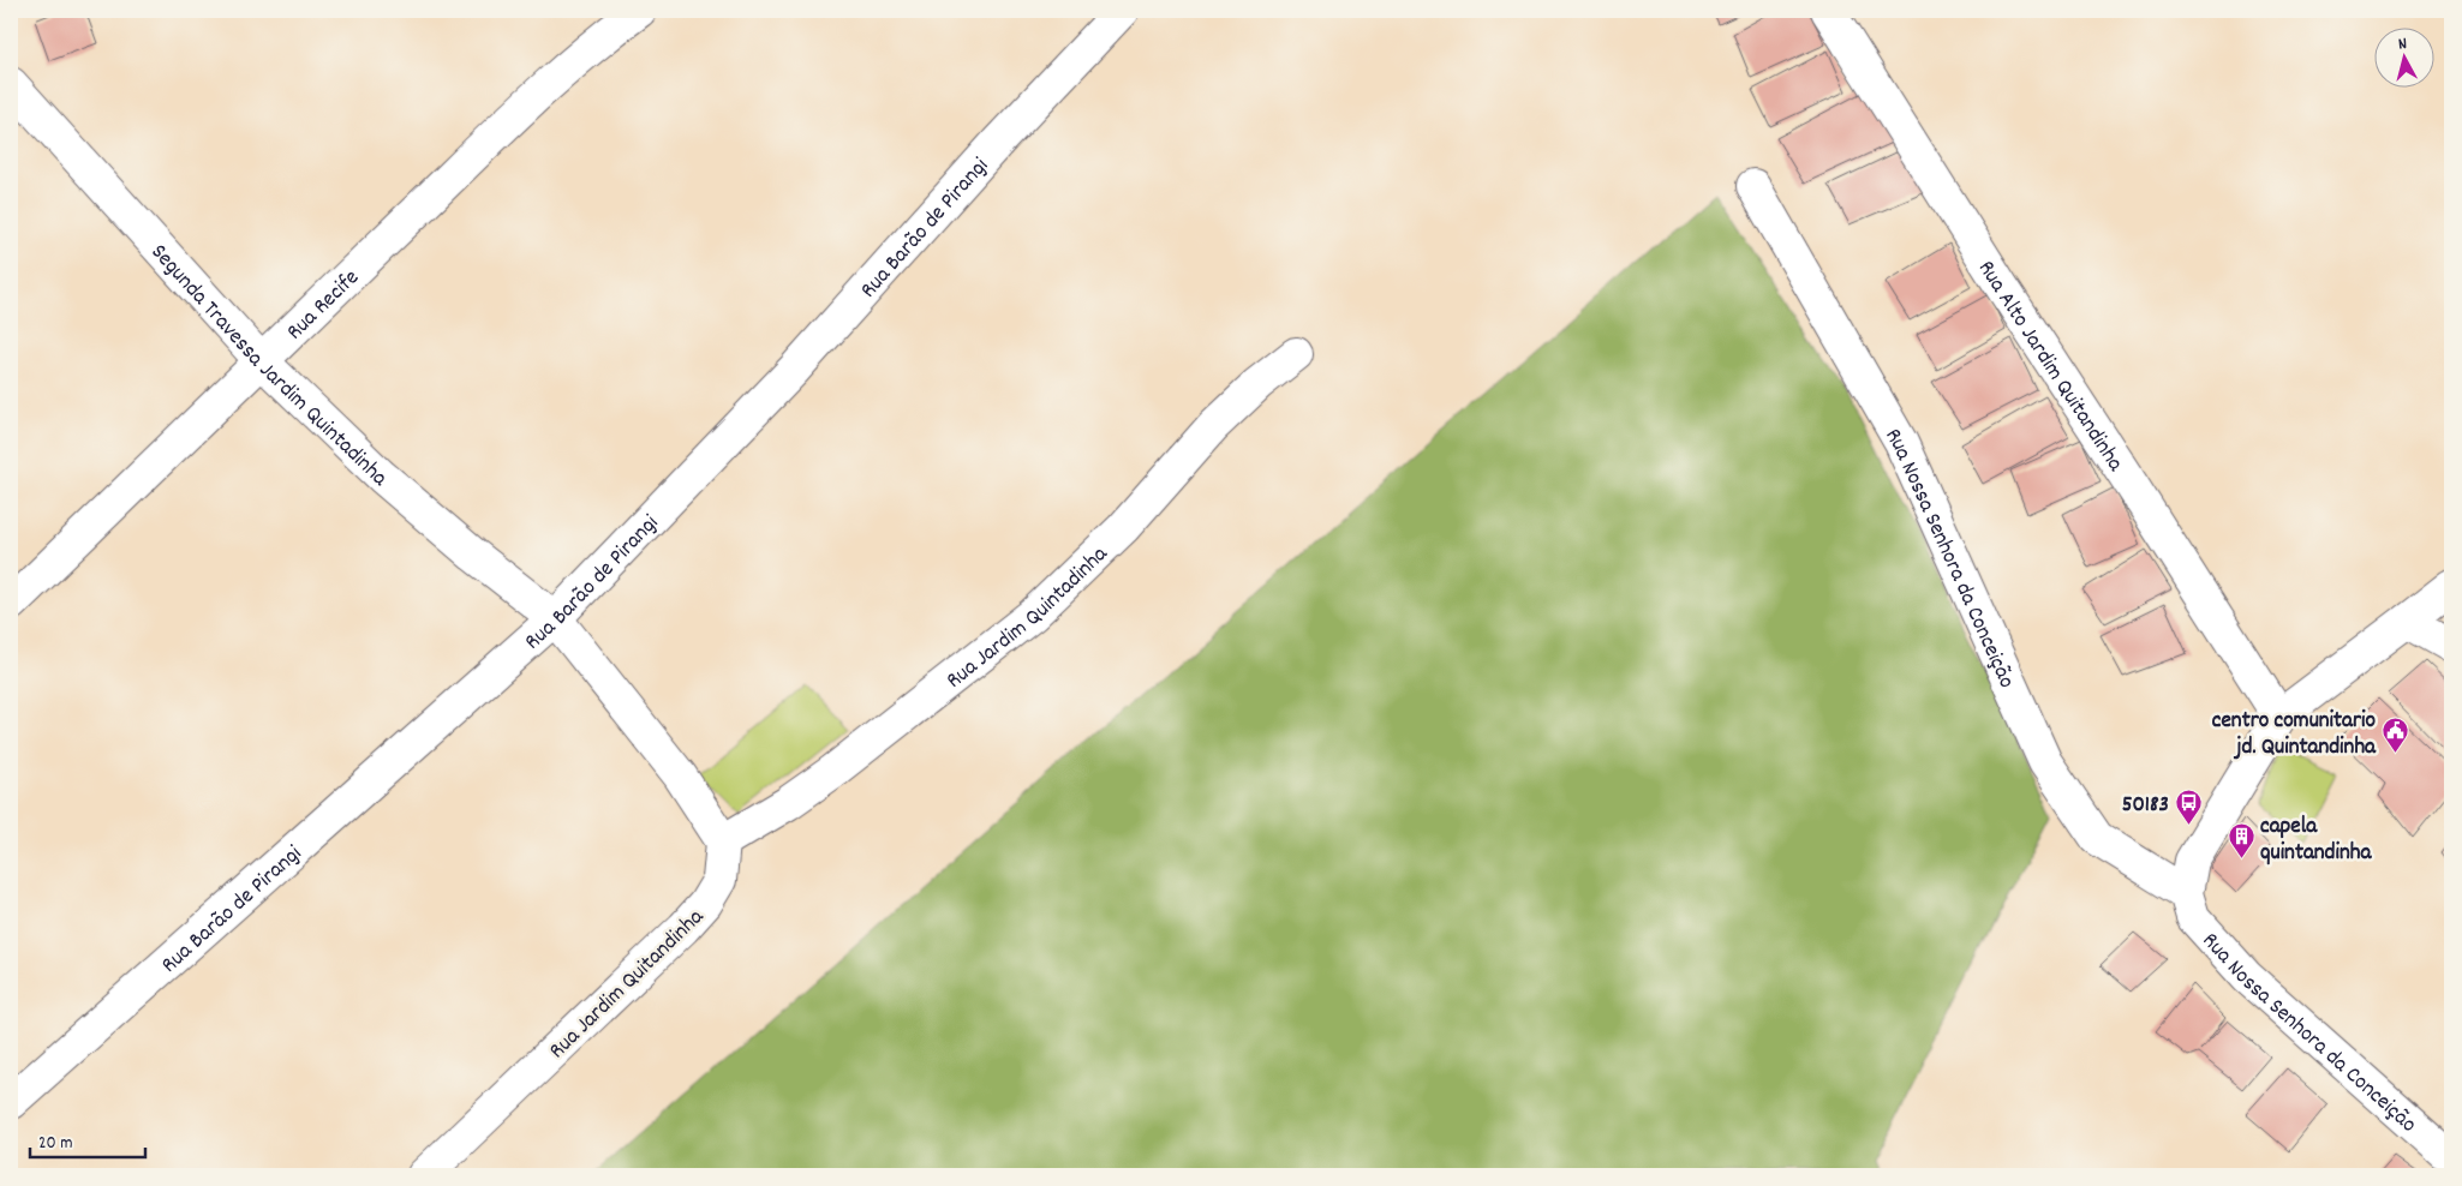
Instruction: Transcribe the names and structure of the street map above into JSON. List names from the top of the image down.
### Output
{
  "streets": {
    "street": [
      "Rua Barão de Pirangi",
      "Rua Recife",
      "Segunda Travessa Jardim Quintadinha",
      "Rua Alto Jardim Quitandinha",
      "Rua Nossa Senhora da Conceição",
      "Rua Jardim Quintadinha",
      "Rua Jardim Quitandinha"
    ]
  },
  "crossings": [
    ["Rua Barão de Pirangi", "Segunda Travessa Jardim Quintadinha"],
    ["Rua Recife", "Segunda Travessa Jardim Quintadinha"],
    ["Rua Jardim Quintadinha", "Rua Jardim Quitandinha"]
  ],
  "places": {
    "public building": ["centro comunitario jd. Quintandinha"],
    "bus stop": ["50183"],
    "building": ["capela quintandinha"]
  },
  "scale_bar": "20 m",
  "north": "top"
}
